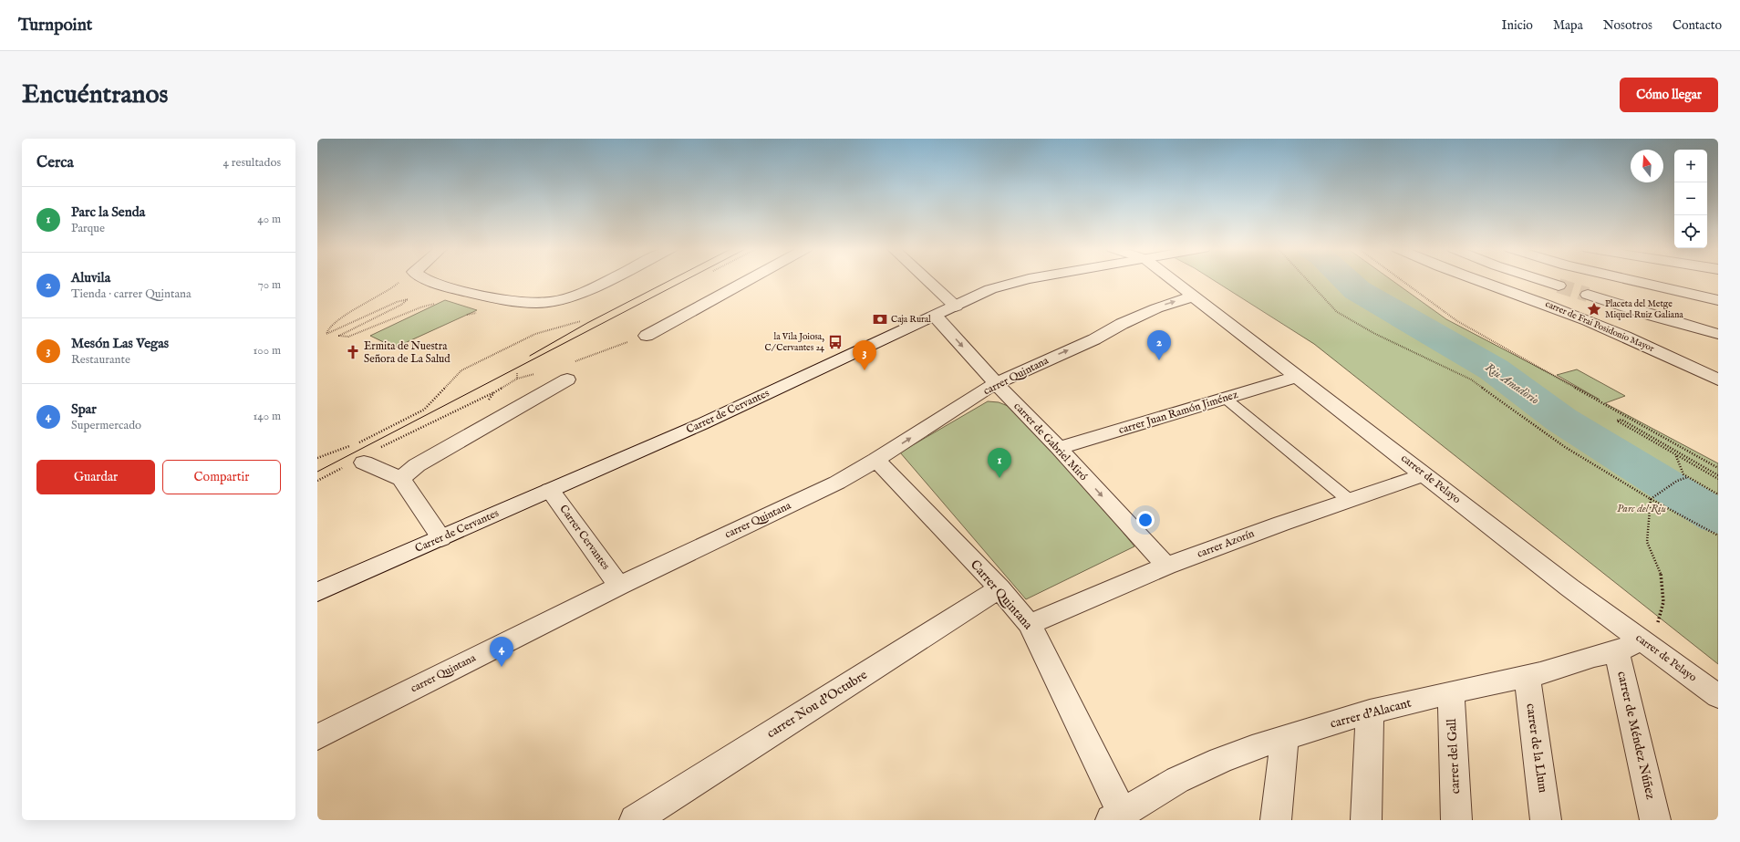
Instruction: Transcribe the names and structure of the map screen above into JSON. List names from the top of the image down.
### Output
{
  "streets": {
    "street": [
      "carrer de Frai Posidonio Mayor",
      "carrer Quintana",
      "Carrer de Cervantes",
      "carrer Juan Ramón Jiménez",
      "carrer de Gabriel Miró",
      "carrer de Pelayo",
      "Carrer Cervantes",
      "carrer Azorín",
      "Carrer Quintana",
      "carrer Nou d'Octubre",
      "carrer d'Alacant",
      "carrer de Méndez Núñez",
      "carrer de la Llum",
      "carrer del Gall"
    ]
  },
  "crossings": [
    ["carrer Quintana", "carrer de Gabriel Miró"],
    ["carrer Quintana", "carrer de Pelayo"],
    ["carrer Quintana", "Carrer Cervantes"],
    ["carrer Quintana", "Carrer Quintana"],
    ["Carrer de Cervantes", "carrer de Gabriel Miró"],
    ["Carrer de Cervantes", "Carrer Cervantes"],
    ["carrer Juan Ramón Jiménez", "carrer de Gabriel Miró"],
    ["carrer Juan Ramón Jiménez", "carrer de Pelayo"],
    ["carrer de Gabriel Miró", "carrer Azorín"],
    ["carrer de Pelayo", "carrer Azorín"],
    ["carrer de Pelayo", "carrer d'Alacant"],
    ["carrer Azorín", "Carrer Quintana"],
    ["Carrer Quintana", "carrer Nou d'Octubre"],
    ["Carrer Quintana", "carrer d'Alacant"],
    ["carrer d'Alacant", "carrer de Méndez Núñez"],
    ["carrer d'Alacant", "carrer de la Llum"],
    ["carrer d'Alacant", "carrer del Gall"]
  ],
  "one_way": ["carrer Quintana", "carrer de Gabriel Miró"],
  "water": ["Riu Amadòrio"],
  "parks": ["Parc del Riu"],
  "places": {
    "place": ["Placeta del Metge Miquel Ruiz Galiana"],
    "bank": ["Caja Rural"],
    "bus stop": ["la Vila Joiosa, C/ Cervantes 24"],
    "church": ["Ermita de Nuestra Señora de La Salud"]
  },
  "north": "top",
  "page": {
    "header": "Turnpoint",
    "nav": [
      "Inicio",
      "Mapa",
      "Nosotros",
      "Contacto"
    ],
    "buttons": [
      "Cómo llegar",
      ["Guardar", "Compartir"]
    ],
    "title": "Encuéntranos",
    "heading": ["Cerca", "4 resultados"],
    "map_buttons": ["+", "−"],
    "list": [
      {
        "mark": "1",
        "name": "Parc la Senda",
        "note": "Parque",
        "value": "40 m"
      },
      {
        "mark": "2",
        "name": "Aluvila",
        "note": "Tienda · carrer Quintana",
        "value": "70 m"
      },
      {
        "mark": "3",
        "name": "Mesón Las Vegas",
        "note": "Restaurante",
        "value": "100 m"
      },
      {
        "mark": "4",
        "name": "Spar",
        "note": "Supermercado",
        "value": "140 m"
      }
    ],
    "pins": [
      "2",
      "3",
      "1",
      "4"
    ]
  }
}
